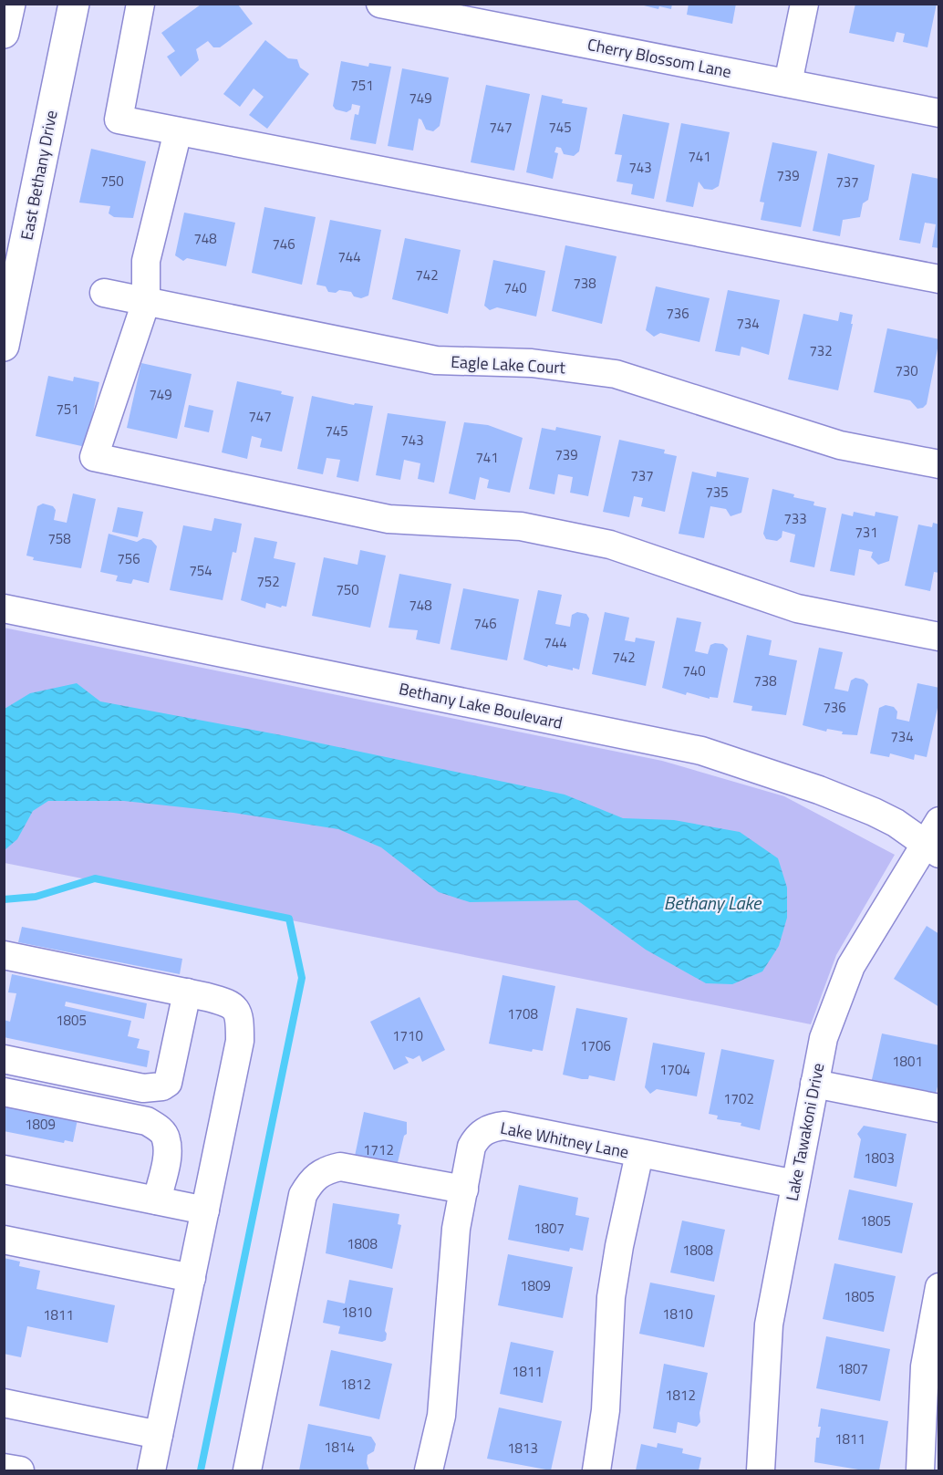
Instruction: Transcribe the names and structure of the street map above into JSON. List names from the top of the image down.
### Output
{
  "streets": {
    "main road": ["East Bethany Drive"],
    "street": [
      "Cherry Blossom Lane",
      "Eagle Lake Court",
      "Bethany Lake Boulevard",
      "Lake Tawakoni Drive",
      "Lake Whitney Lane"
    ]
  },
  "crossings": [
    ["Bethany Lake Boulevard", "Lake Tawakoni Drive"],
    ["Lake Tawakoni Drive", "Lake Whitney Lane"]
  ],
  "water": ["Bethany Lake"],
  "house_numbers": [
    "751",
    "749",
    "747",
    "745",
    "741",
    "743",
    "739",
    "750",
    "737",
    "748",
    "746",
    "744",
    "742",
    "738",
    "740",
    "736",
    "734",
    "732",
    "730",
    "749",
    "751",
    "747",
    "745",
    "743",
    "739",
    "741",
    "737",
    "735",
    "733",
    "731",
    "758",
    "756",
    "754",
    "752",
    "750",
    "748",
    "746",
    "744",
    "742",
    "740",
    "738",
    "736",
    "734",
    "1708",
    "1805",
    "1710",
    "1706",
    "1801",
    "1704",
    "1702",
    "1809",
    "1712",
    "1803",
    "1805",
    "1807",
    "1808",
    "1808",
    "1809",
    "1805",
    "1810",
    "1810",
    "1811",
    "1807",
    "1811",
    "1812",
    "1812",
    "1811",
    "1814",
    "1813"
  ]
}
